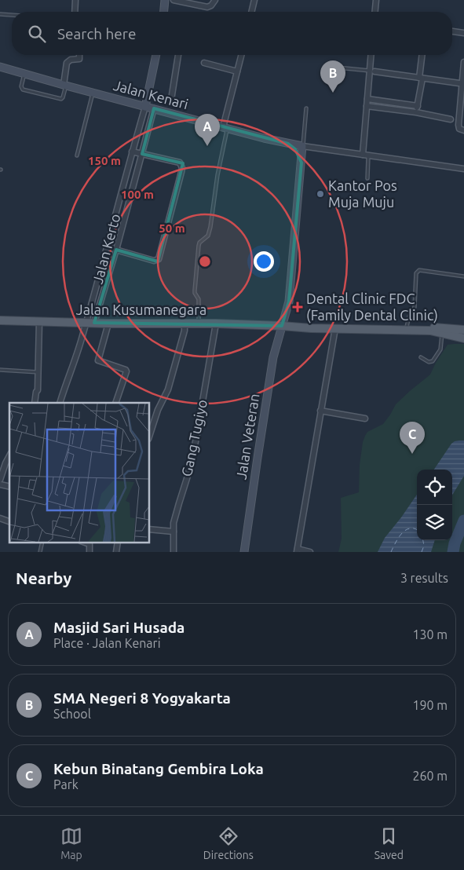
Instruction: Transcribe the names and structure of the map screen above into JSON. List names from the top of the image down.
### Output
{
  "streets": {
    "main road": ["Jalan Kenari", "Jalan Kusumanegara", "Jalan Veteran"],
    "street": ["Jalan Kerto", "Gang Tugiyo"]
  },
  "crossings": [
    ["Jalan Kenari", "Jalan Kerto"],
    ["Jalan Kerto", "Jalan Kusumanegara"],
    ["Jalan Kusumanegara", "Jalan Veteran"],
    ["Jalan Kusumanegara", "Gang Tugiyo"]
  ],
  "places": {
    "other": ["Kantor Pos Muja Muju"],
    "health": ["Dental Clinic FDC (Family Dental Clinic)"]
  },
  "page": {
    "search": "Search here",
    "pins": ["B", "A", "C"],
    "heading": ["Nearby", "3 results"],
    "list": [
      {
        "mark": "A",
        "name": "Masjid Sari Husada",
        "note": "Place · Jalan Kenari",
        "value": "130 m"
      },
      {
        "mark": "B",
        "name": "SMA Negeri 8 Yogyakarta",
        "note": "School",
        "value": "190 m"
      },
      {
        "mark": "C",
        "name": "Kebun Binatang Gembira Loka",
        "note": "Park",
        "value": "260 m"
      }
    ],
    "nav": ["Map", "Directions", "Saved"]
  },
  "rings": ["150 m", "100 m", "50 m"]
}
